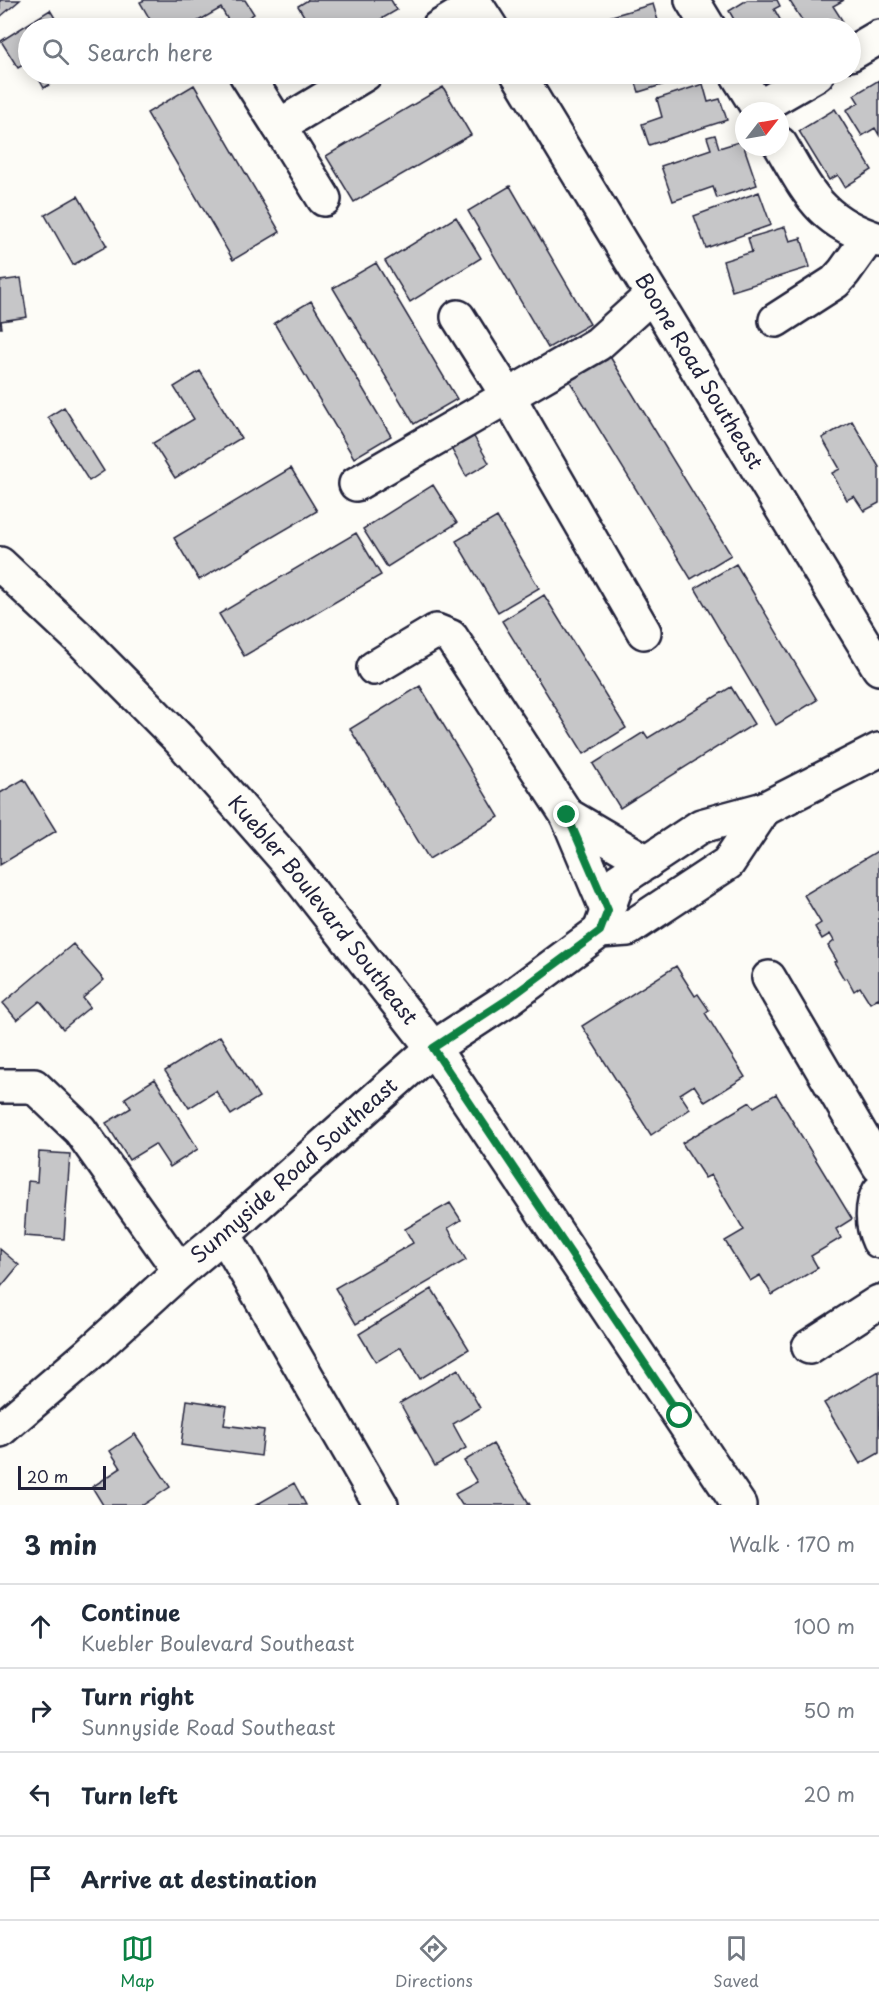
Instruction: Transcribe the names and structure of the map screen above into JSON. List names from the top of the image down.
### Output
{
  "streets": {
    "main road": ["Boone Road Southeast", "Kuebler Boulevard Southeast", "Sunnyside Road Southeast"]
  },
  "crossings": [
    ["Kuebler Boulevard Southeast", "Sunnyside Road Southeast"]
  ],
  "scale_bar": "20 m",
  "north": "top right",
  "page": {
    "search": "Search here",
    "scale": "20 m",
    "heading": ["3 min", "Walk · 170 m"],
    "list": [
      ["Continue", "Kuebler Boulevard Southeast", "100 m"],
      ["Turn right", "Sunnyside Road Southeast", "50 m"],
      ["Turn left", "20 m"],
      "Arrive at destination"
    ],
    "nav": ["Map", "Directions", "Saved"]
  }
}
